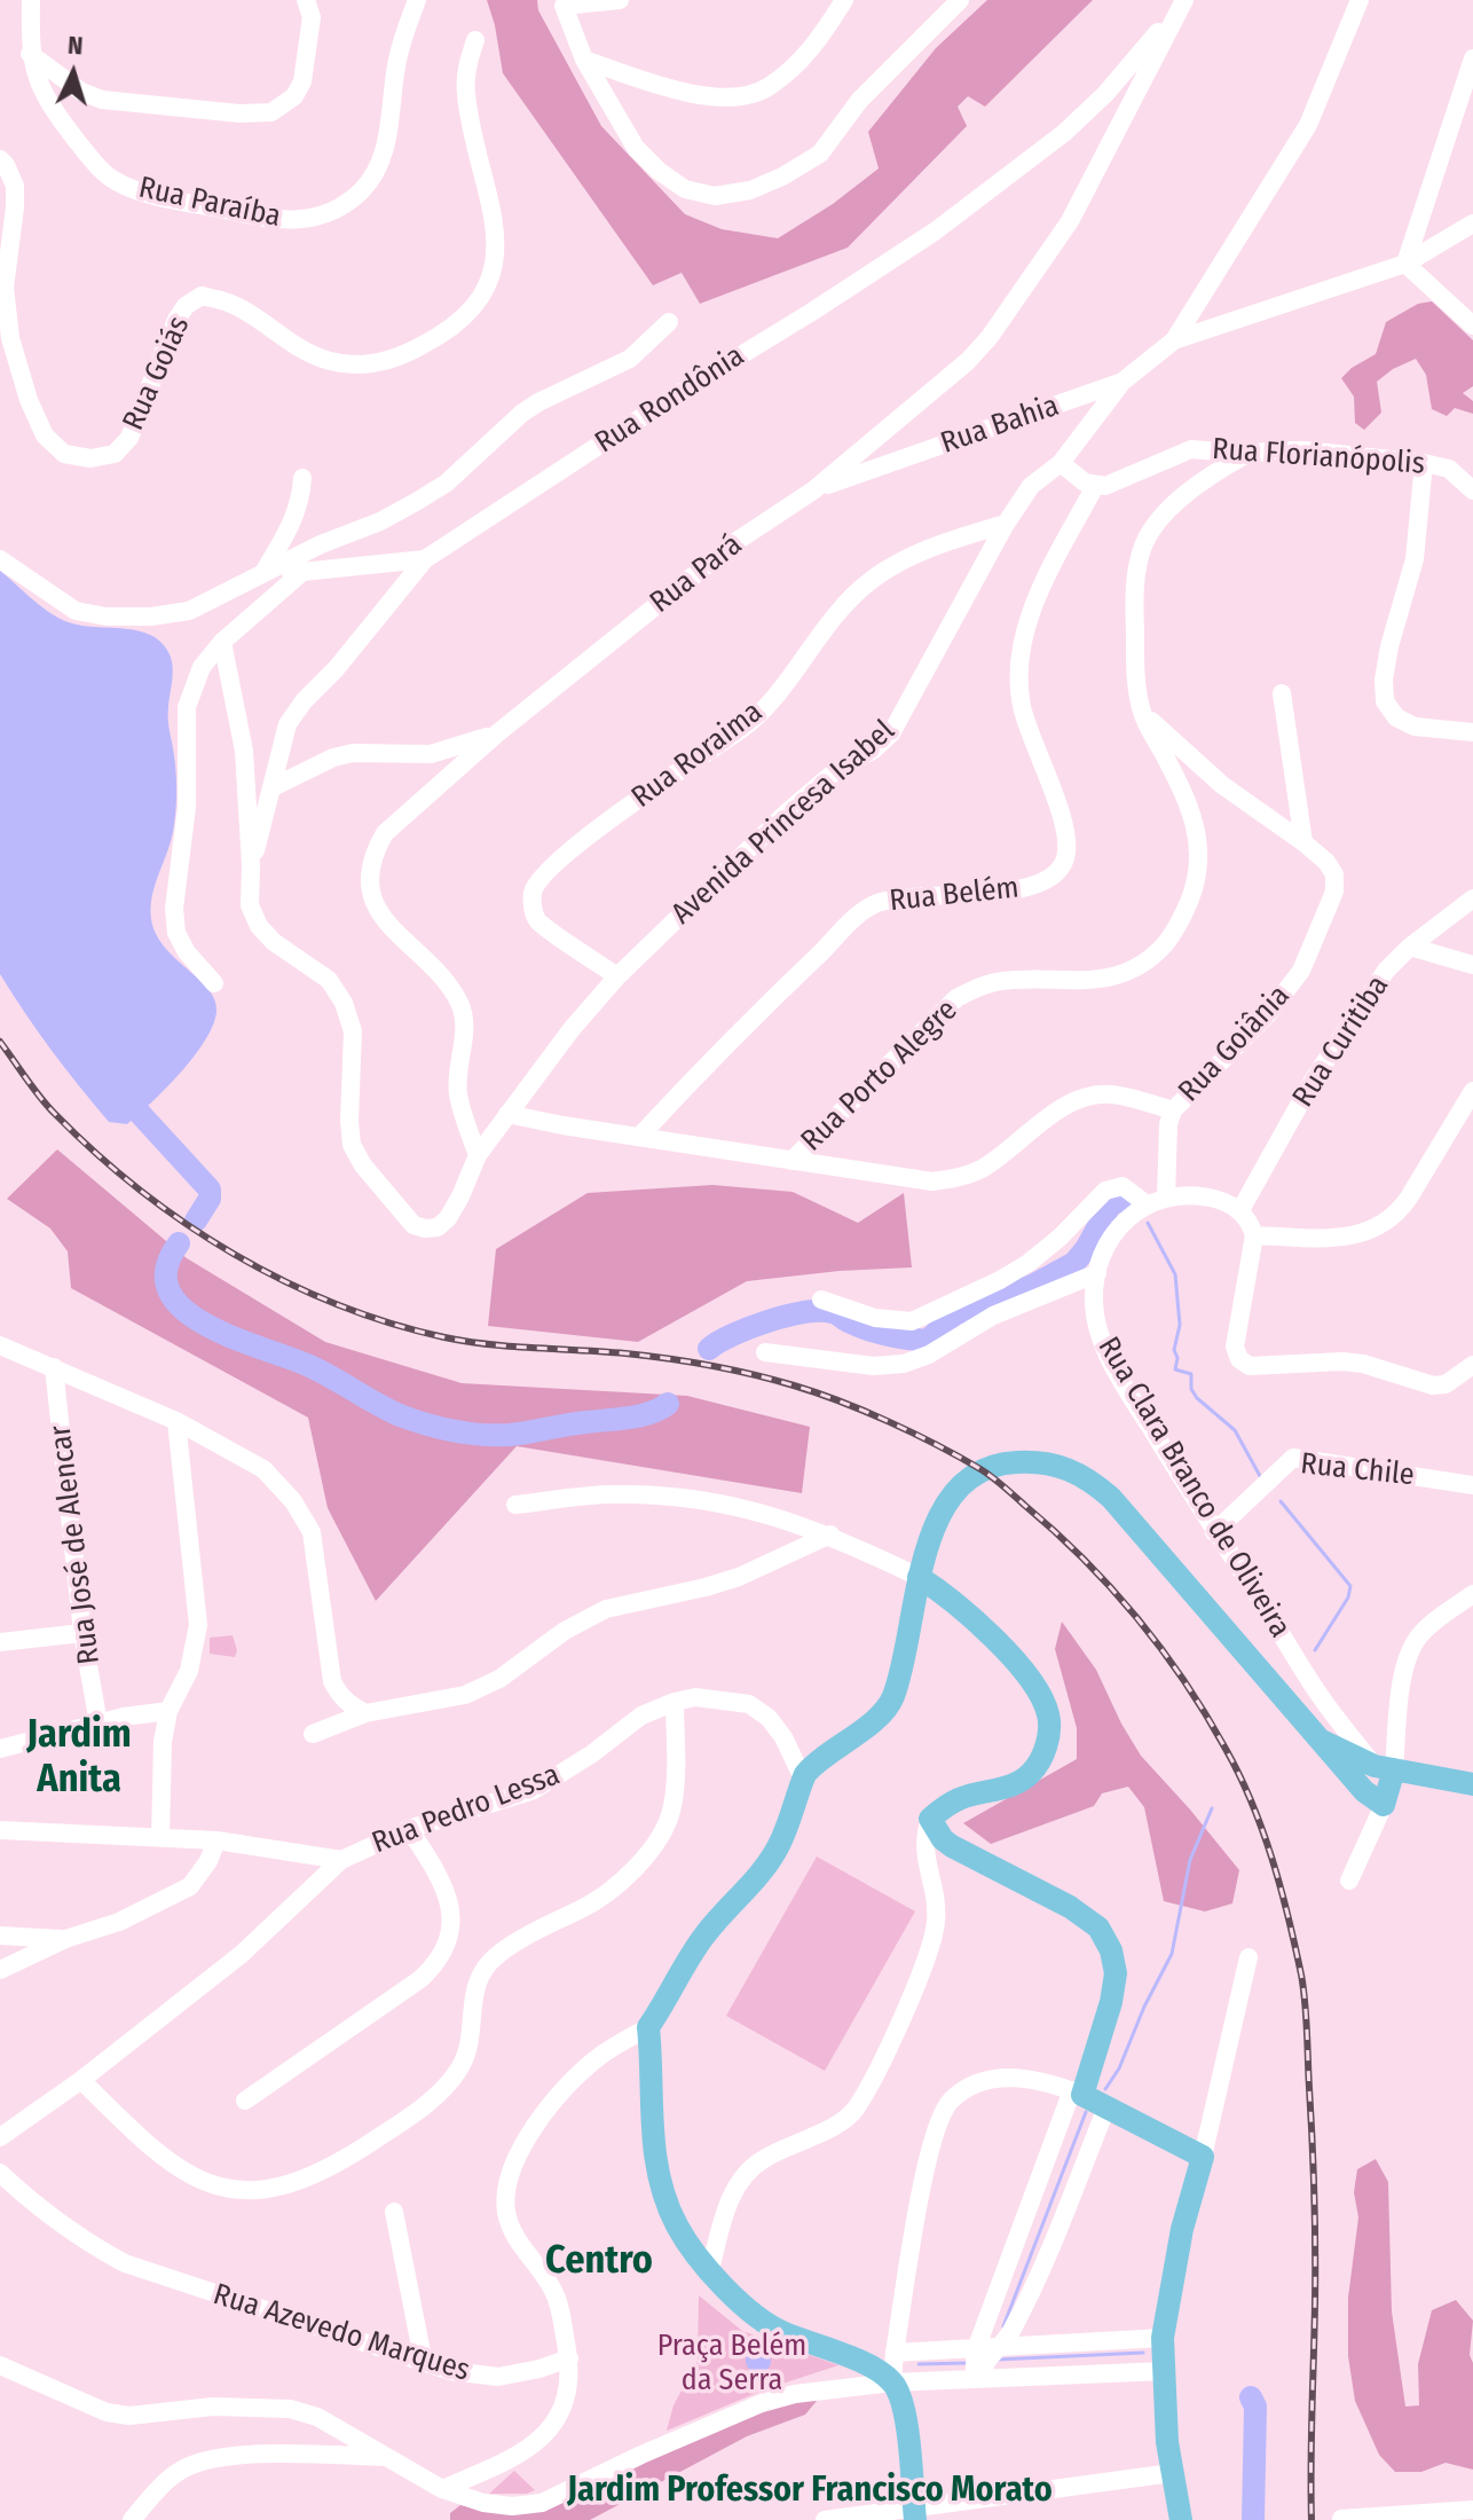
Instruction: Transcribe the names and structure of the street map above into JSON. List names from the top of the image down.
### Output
{
  "streets": {
    "street": [
      "Rua Paraíba",
      "Rua Goiás",
      "Rua Rondônia",
      "Rua Bahia",
      "Rua Florianópolis",
      "Rua Pará",
      "Rua Roraima",
      "Avenida Princesa Isabel",
      "Rua Belém",
      "Rua Curitiba",
      "Rua Goiânia",
      "Rua Porto Alegre",
      "Rua Chile",
      "Rua Clara Branco de Oliveira",
      "Rua José de Alencar",
      "Rua Pedro Lessa",
      "Rua Azevedo Marques"
    ]
  },
  "crossings": [
    ["Rua Rondônia", "Rua Pará"],
    ["Rua Rondônia", "Avenida Princesa Isabel"],
    ["Rua Bahia", "Rua Pará"],
    ["Rua Bahia", "Avenida Princesa Isabel"],
    ["Rua Florianópolis", "Rua Belém"],
    ["Rua Florianópolis", "Rua Porto Alegre"],
    ["Rua Pará", "Avenida Princesa Isabel"],
    ["Rua Roraima", "Avenida Princesa Isabel"],
    ["Rua Curitiba", "Rua Clara Branco de Oliveira"],
    ["Rua Goiânia", "Rua Porto Alegre"],
    ["Rua Goiânia", "Rua Clara Branco de Oliveira"],
    ["Rua Chile", "Rua Clara Branco de Oliveira"]
  ],
  "districts": ["Jardim Anita", "Centro", "Jardim Professor Francisco Morato"],
  "parks": ["Praça Belém da Serra"],
  "north": "top"
}
